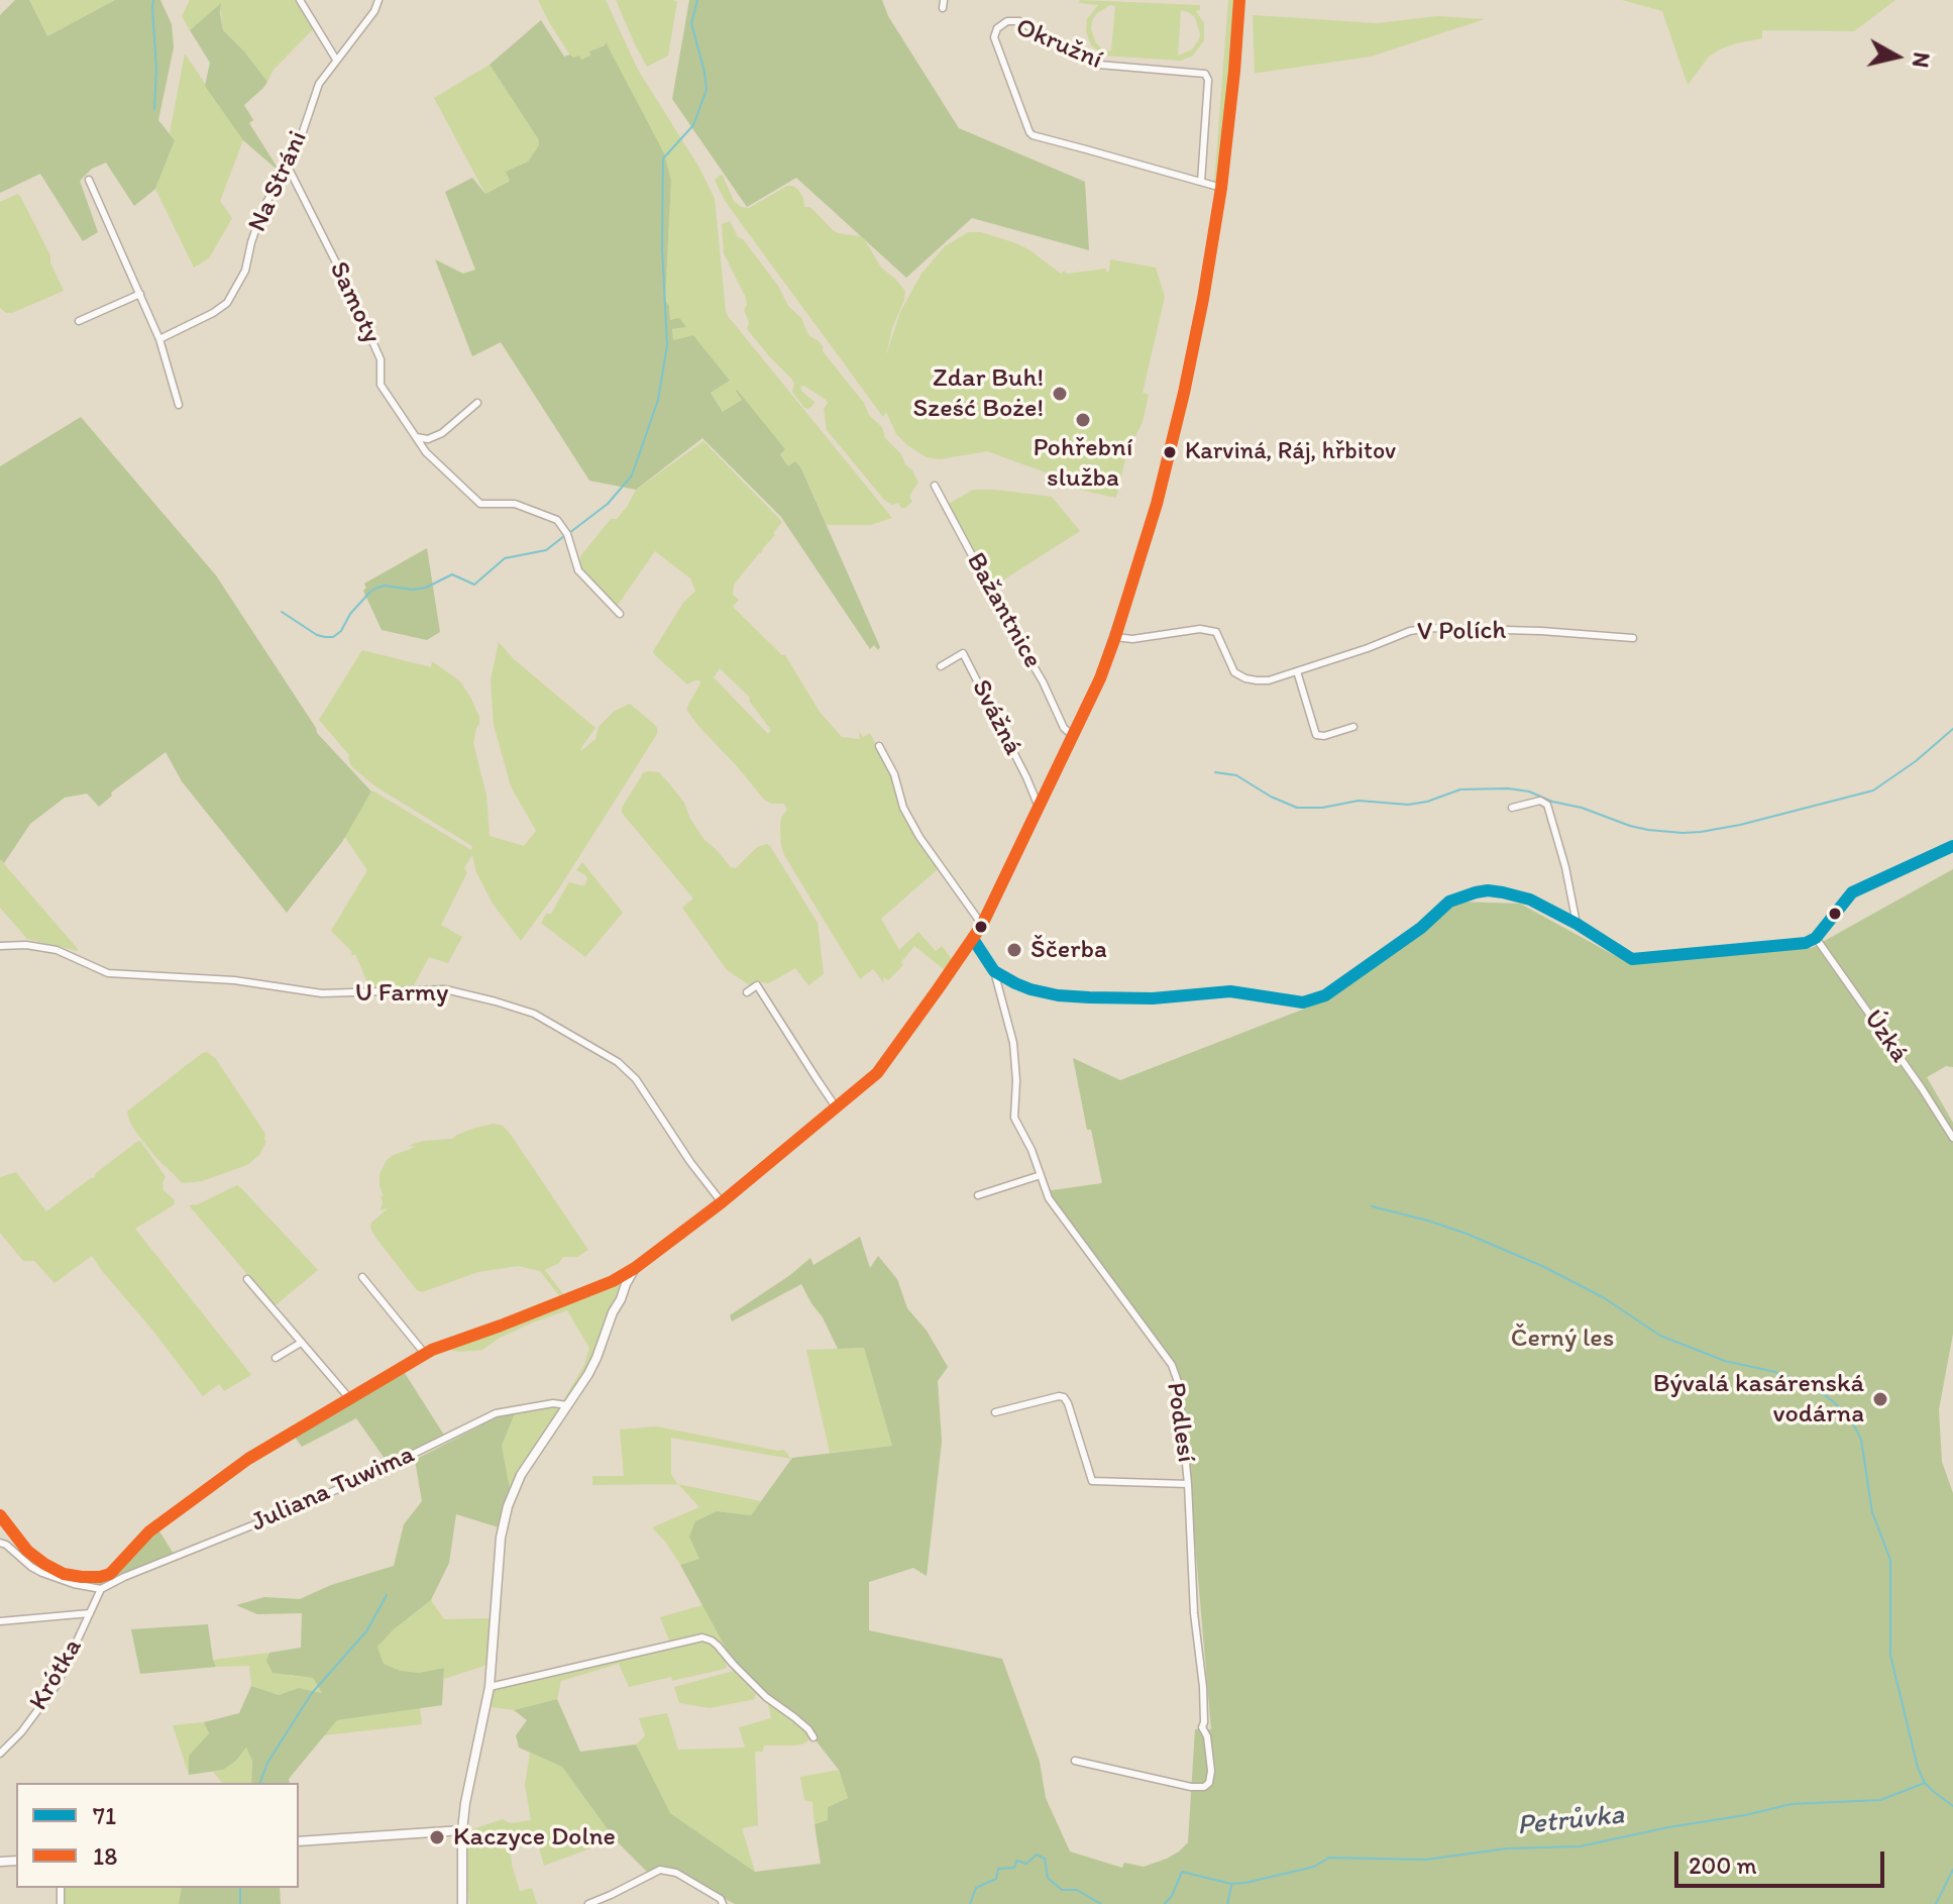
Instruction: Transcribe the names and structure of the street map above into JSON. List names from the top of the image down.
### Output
{
  "streets": {
    "street": [
      "Okružní",
      "Na Stráni",
      "Samoty",
      "Bažantnice",
      "V Polích",
      "Svážná",
      "U Farmy",
      "Úzká",
      "Podlesí",
      "Juliana Tuwima",
      "Krótka"
    ]
  },
  "crossings": [
    ["Na Stráni", "Samoty"],
    ["Juliana Tuwima", "Krótka"]
  ],
  "water": ["Petrůvka"],
  "parks": ["Černý les"],
  "places": [
    "Zdar Buh! Sześć Boże!",
    "Pohřební služba",
    "Karviná, Ráj, hřbitov",
    "Ščerba",
    "Bývalá kasárenská vodárna",
    "Kaczyce Dolne"
  ],
  "lines": ["transit line 18", "transit line 71"],
  "legend": ["71", "18"],
  "scale_bar": "200 m",
  "north": "right"
}
